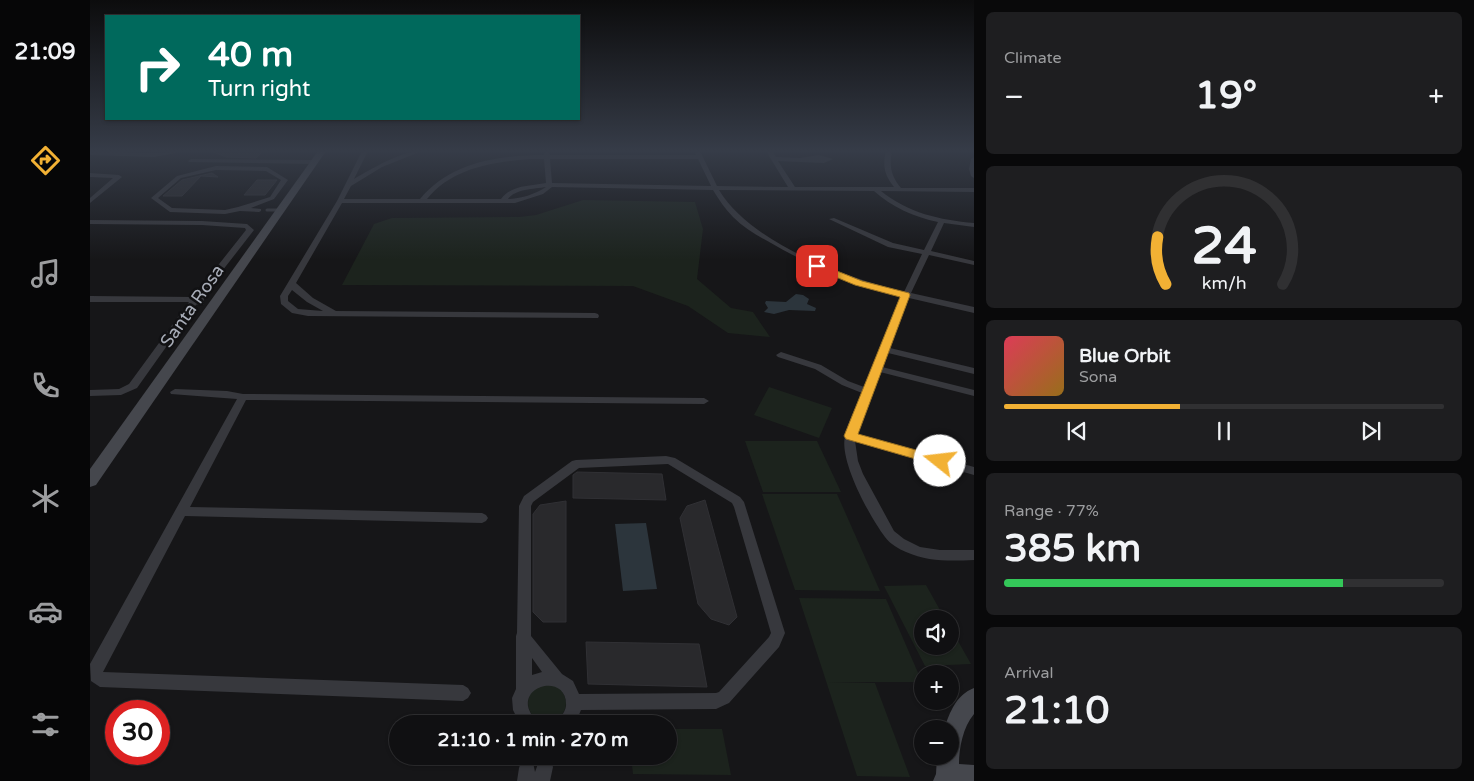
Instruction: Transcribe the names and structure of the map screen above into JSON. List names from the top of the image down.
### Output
{
  "streets": {
    "street": ["Santa Rosa"]
  },
  "page": {
    "tabs": "21:09",
    "tile": [
      "Climate",
      ["Range · 77%", "385 km"],
      ["Arrival", "21:10"]
    ],
    "turn": ["40 m", "Turn right"],
    "heat": ["−", "19°", "+"],
    "song": ["Blue Orbit", "Sona"],
    "map_buttons": ["+", "−"],
    "limit": "30",
    "trip": "21:10 · 1 min · 270 m",
    "gauge": ["24", "km/h"]
  }
}
